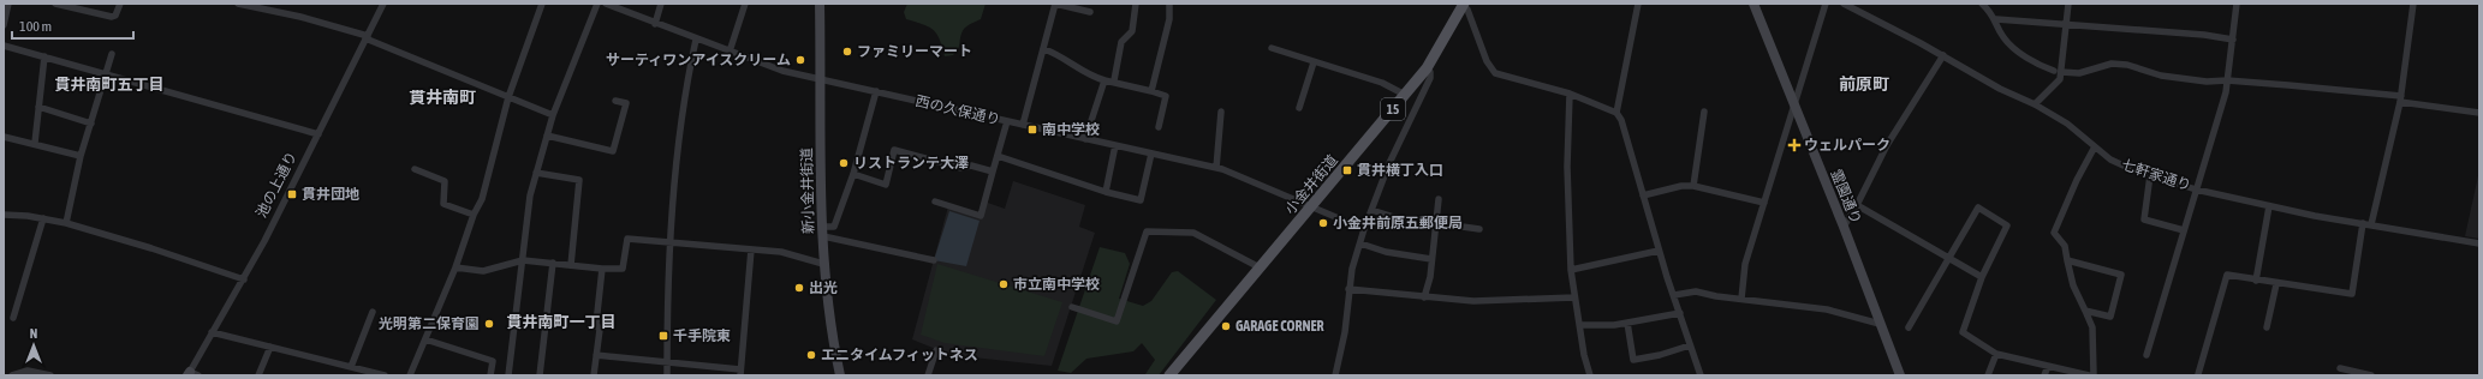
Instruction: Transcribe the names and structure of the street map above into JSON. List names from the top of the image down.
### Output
{
  "streets": {
    "main road": ["15", "小金井街道"],
    "street": [
      "西の久保通り",
      "七軒家通り",
      "池の上通り",
      "新小金井街道",
      "霊園通り"
    ]
  },
  "crossings": [
    ["西の久保通り", "小金井街道"],
    ["西の久保通り", "新小金井街道"]
  ],
  "districts": [
    "貫井南町五丁目",
    "前原町",
    "貫井南町",
    "貫井南町一丁目"
  ],
  "places": {
    "other": [
      "ファミリーマート",
      "サーティワンアイスクリーム",
      "リストランテ大澤",
      "小金井前原五郵便局",
      "市立南中学校",
      "出光",
      "光明第二保育園",
      "GARAGE CORNER",
      "エニタイムフィットネス"
    ],
    "transit": [
      "南中学校",
      "貫井横丁入口",
      "貫井団地",
      "千手院東"
    ],
    "health": ["ウェルパーク"]
  },
  "scale_bar": "100 m",
  "north": "top"
}
